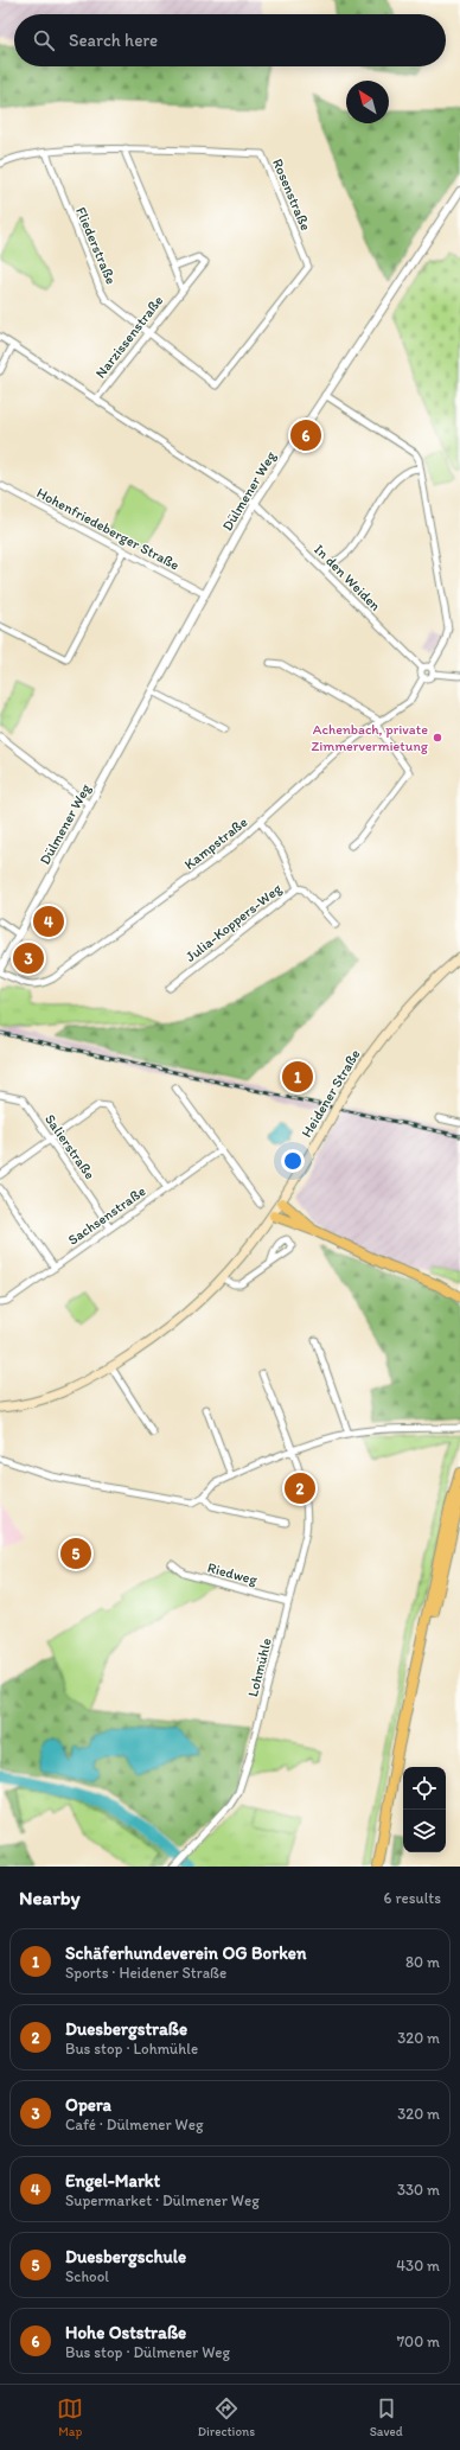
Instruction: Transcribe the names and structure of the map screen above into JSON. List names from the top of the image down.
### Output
{
  "streets": {
    "main road": ["Heidener Straße"],
    "street": [
      "Rosenstraße",
      "Fliederstraße",
      "Narzissenstraße",
      "Dülmener Weg",
      "Hohenfriedeberger Straße",
      "In den Weiden",
      "Kampstraße",
      "Julia-Koppers-Weg",
      "Salierstraße",
      "Sachsenstraße",
      "Riedweg",
      "Lohmühle"
    ]
  },
  "crossings": [
    ["Rosenstraße", "Fliederstraße"],
    ["Rosenstraße", "Narzissenstraße"],
    ["Fliederstraße", "Narzissenstraße"],
    ["Narzissenstraße", "In den Weiden"],
    ["Dülmener Weg", "Hohenfriedeberger Straße"],
    ["Dülmener Weg", "In den Weiden"],
    ["Dülmener Weg", "Kampstraße"],
    ["Kampstraße", "Julia-Koppers-Weg"],
    ["Salierstraße", "Sachsenstraße"],
    ["Riedweg", "Lohmühle"]
  ],
  "places": ["Achenbach, private Zimmervermietung"],
  "north": "top left",
  "page": {
    "search": "Search here",
    "pins": [
      "6",
      "4",
      "3",
      "1",
      "2",
      "5"
    ],
    "heading": ["Nearby", "6 results"],
    "list": [
      {
        "mark": "1",
        "name": "Schäferhundeverein OG Borken",
        "note": "Sports · Heidener Straße",
        "value": "80 m"
      },
      {
        "mark": "2",
        "name": "Duesbergstraße",
        "note": "Bus stop · Lohmühle",
        "value": "320 m"
      },
      {
        "mark": "3",
        "name": "Opera",
        "note": "Café · Dülmener Weg",
        "value": "320 m"
      },
      {
        "mark": "4",
        "name": "Engel-Markt",
        "note": "Supermarket · Dülmener Weg",
        "value": "330 m"
      },
      {
        "mark": "5",
        "name": "Duesbergschule",
        "note": "School",
        "value": "430 m"
      },
      {
        "mark": "6",
        "name": "Hohe Oststraße",
        "note": "Bus stop · Dülmener Weg",
        "value": "700 m"
      }
    ],
    "nav": ["Map", "Directions", "Saved"]
  }
}
